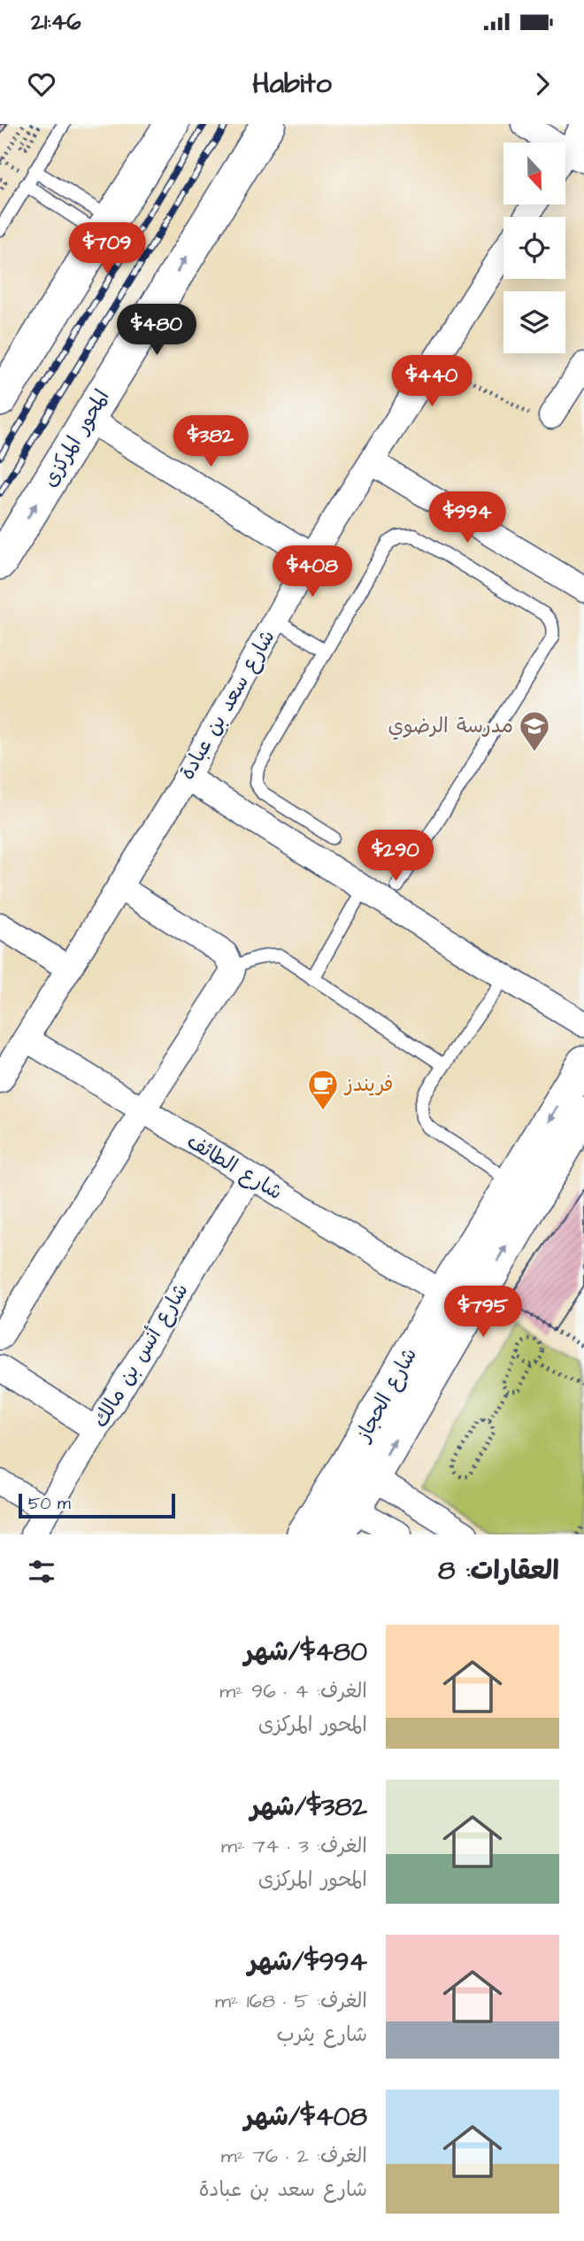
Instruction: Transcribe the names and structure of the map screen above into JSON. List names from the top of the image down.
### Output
{
  "streets": {
    "street": [
      "المحور المركزى",
      "شارع سعد بن عبادة",
      "شارع الطائف",
      "شارع أنس بن مالك",
      "شارع الحجاز"
    ]
  },
  "crossings": [
    ["شارع سعد بن عبادة", "شارع الطائف"],
    ["شارع الطائف", "شارع أنس بن مالك"],
    ["شارع الطائف", "شارع الحجاز"]
  ],
  "places": {
    "school or university": ["مدرسة الرضوي"],
    "cafe": ["فريندز"]
  },
  "scale_bar": "50 m",
  "north": "bottom",
  "page": {
    "status": "21:46",
    "header": "Habito",
    "price": [
      "$709",
      "$480",
      "$440",
      "$382",
      "$994",
      "$408",
      "$290",
      "$795"
    ],
    "scale": "50 m",
    "heading": "العقارات: 8",
    "list": [
      {
        "name": "$480/شهر",
        "note": "الغرف: 4 · 96 m² · المحور المركزى"
      },
      {
        "name": "$382/شهر",
        "note": "الغرف: 3 · 74 m² · المحور المركزى"
      },
      {
        "name": "$994/شهر",
        "note": "الغرف: 5 · 168 m² · شارع يثرب"
      },
      {
        "name": "$408/شهر",
        "note": "الغرف: 2 · 76 m² · شارع سعد بن عبادة"
      }
    ]
  }
}
